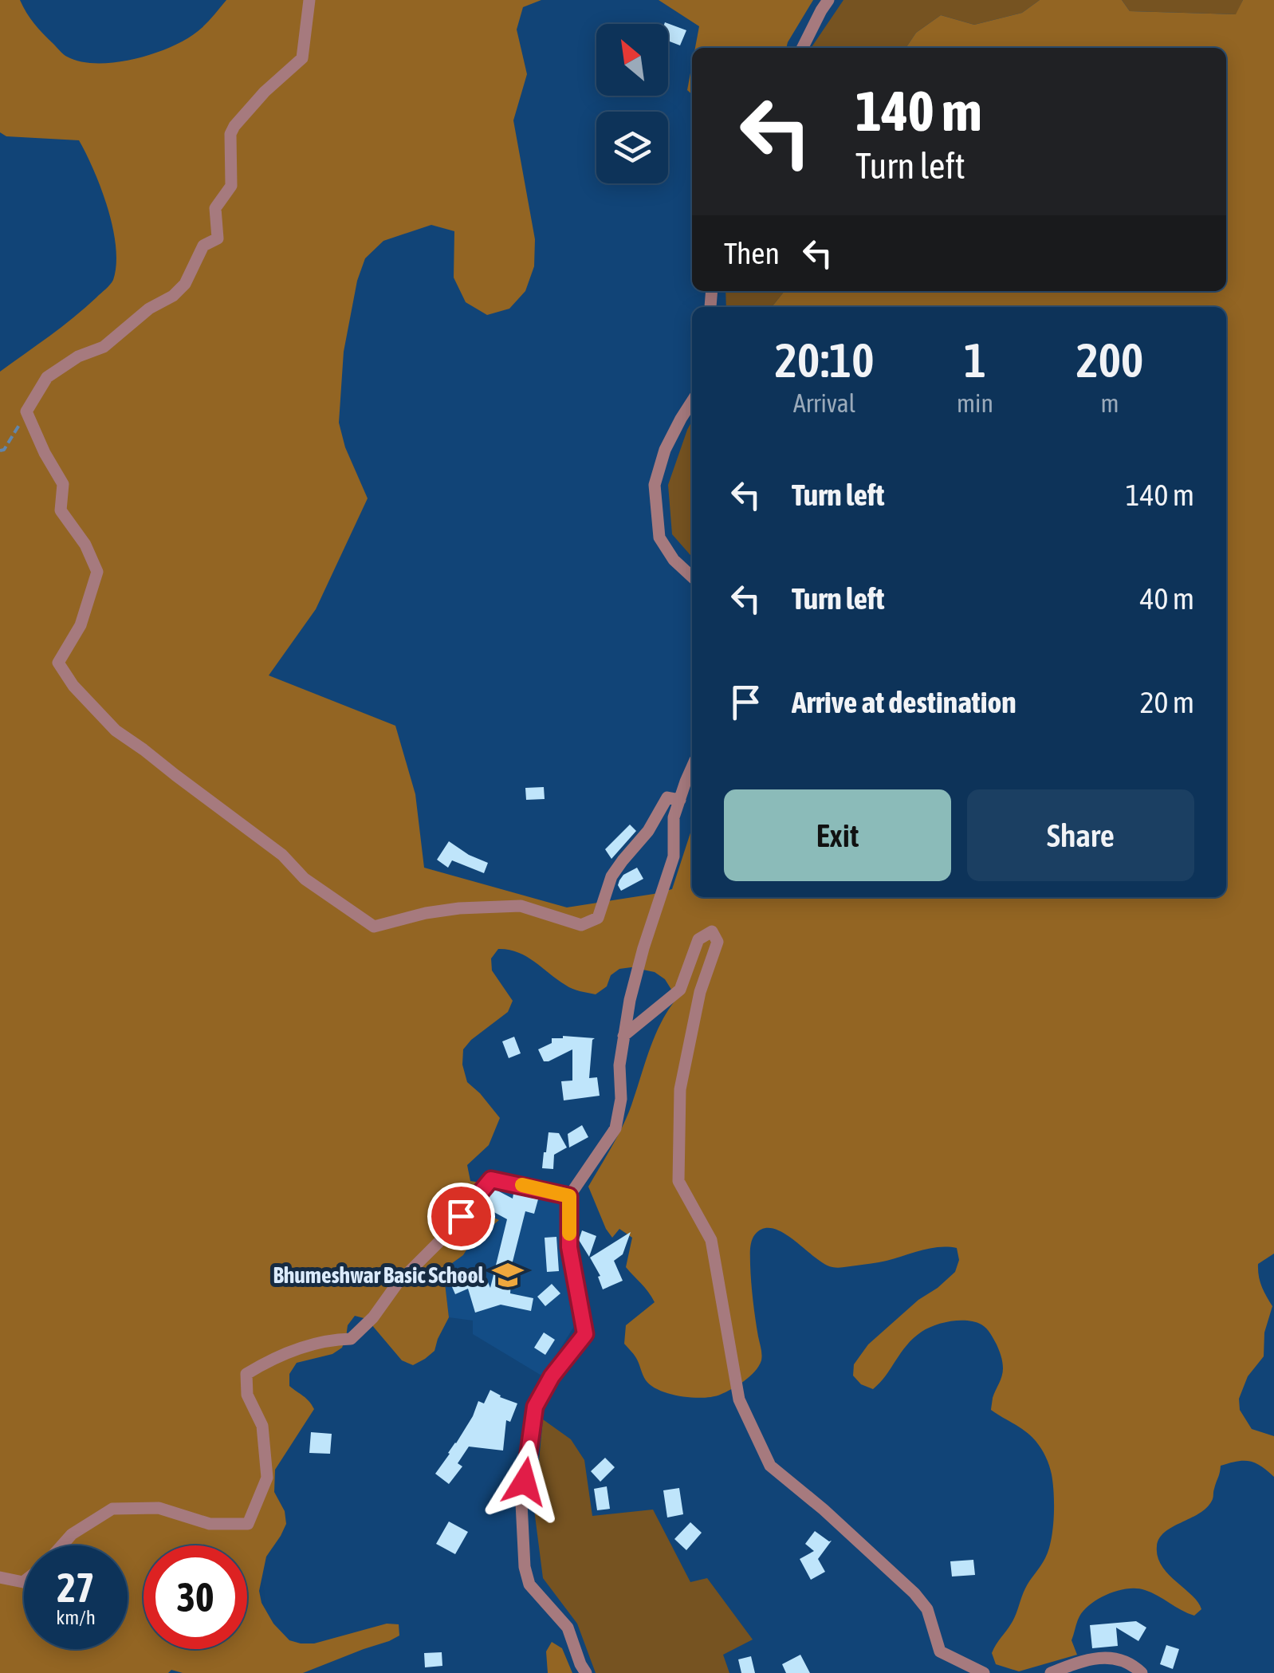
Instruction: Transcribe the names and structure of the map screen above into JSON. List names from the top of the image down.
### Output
{
  "places": {
    "school or university": ["Bhumeshwar Basic School"]
  },
  "north": "top left",
  "page": {
    "turn": ["140 m", "Turn left"],
    "then": "Then",
    "eta": [
      "20:10",
      "Arrival",
      "1",
      "min",
      "200",
      "m"
    ],
    "list": [
      {
        "name": "Turn left",
        "value": "140 m"
      },
      {
        "name": "Turn left",
        "value": "40 m"
      },
      {
        "name": "Arrive at destination",
        "value": "20 m"
      }
    ],
    "buttons": ["Exit", "Share"],
    "speed": "27 km/h",
    "limit": "30"
  }
}
